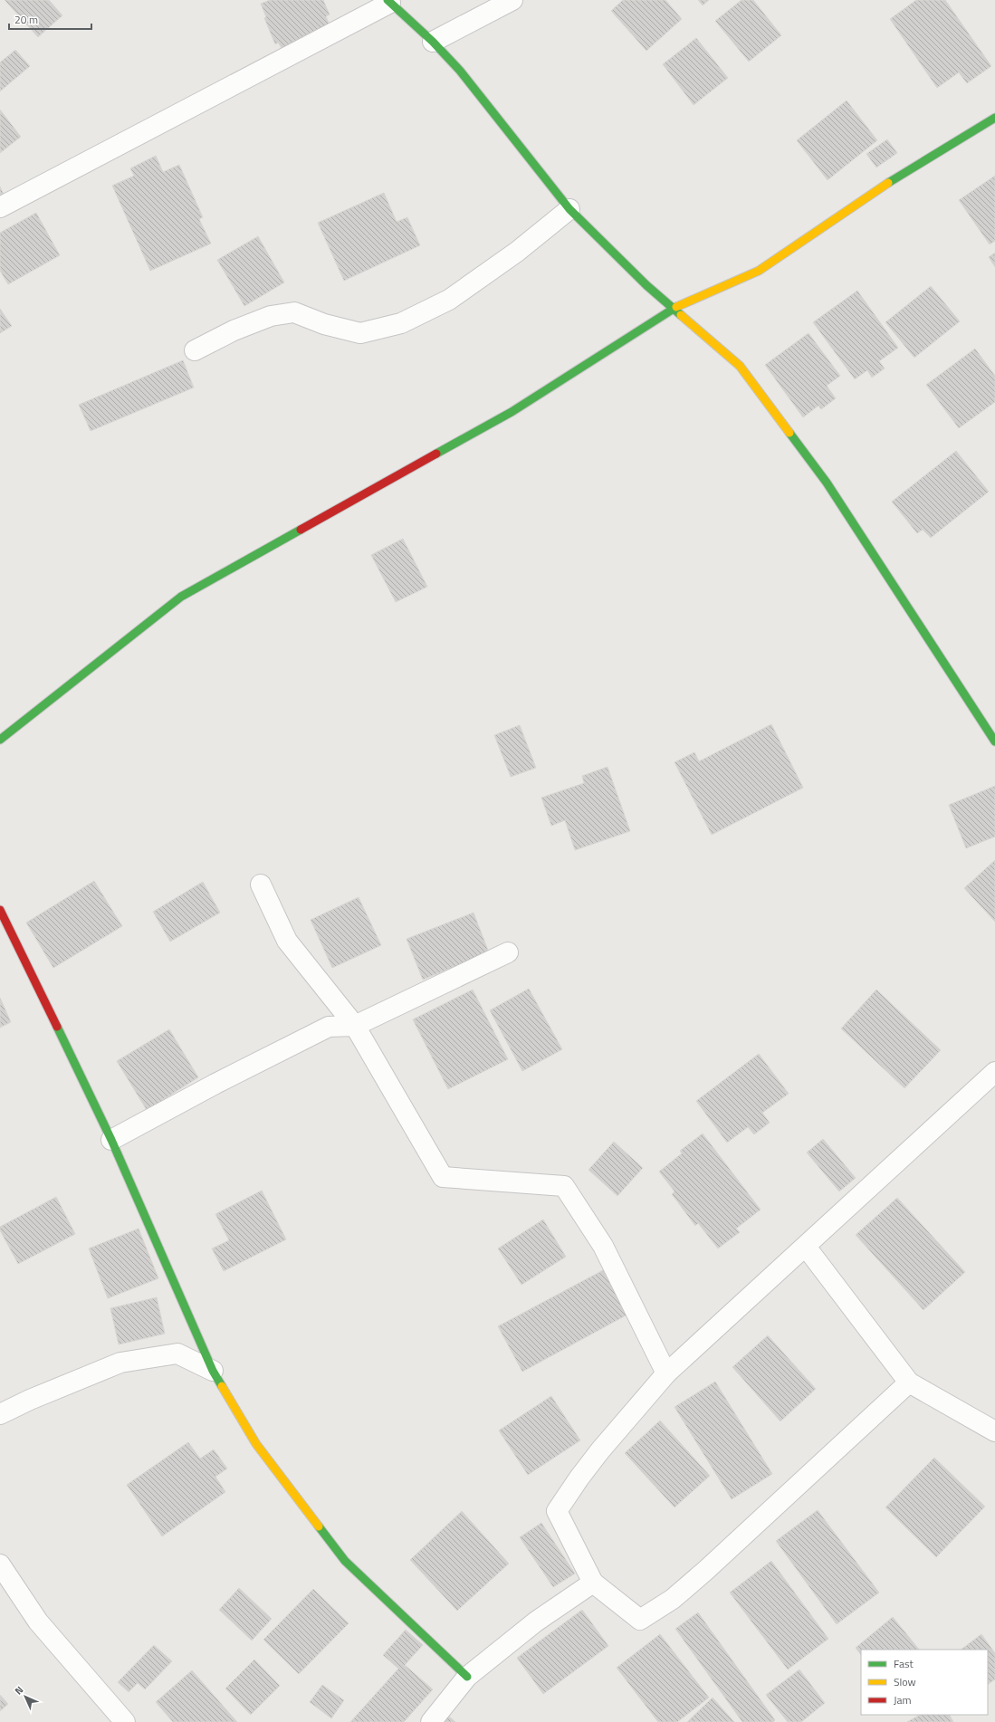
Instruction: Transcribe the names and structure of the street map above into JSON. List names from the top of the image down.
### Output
{
  "legend": ["Fast", "Slow", "Jam"],
  "scale_bar": "20 m",
  "north": "top left"
}
